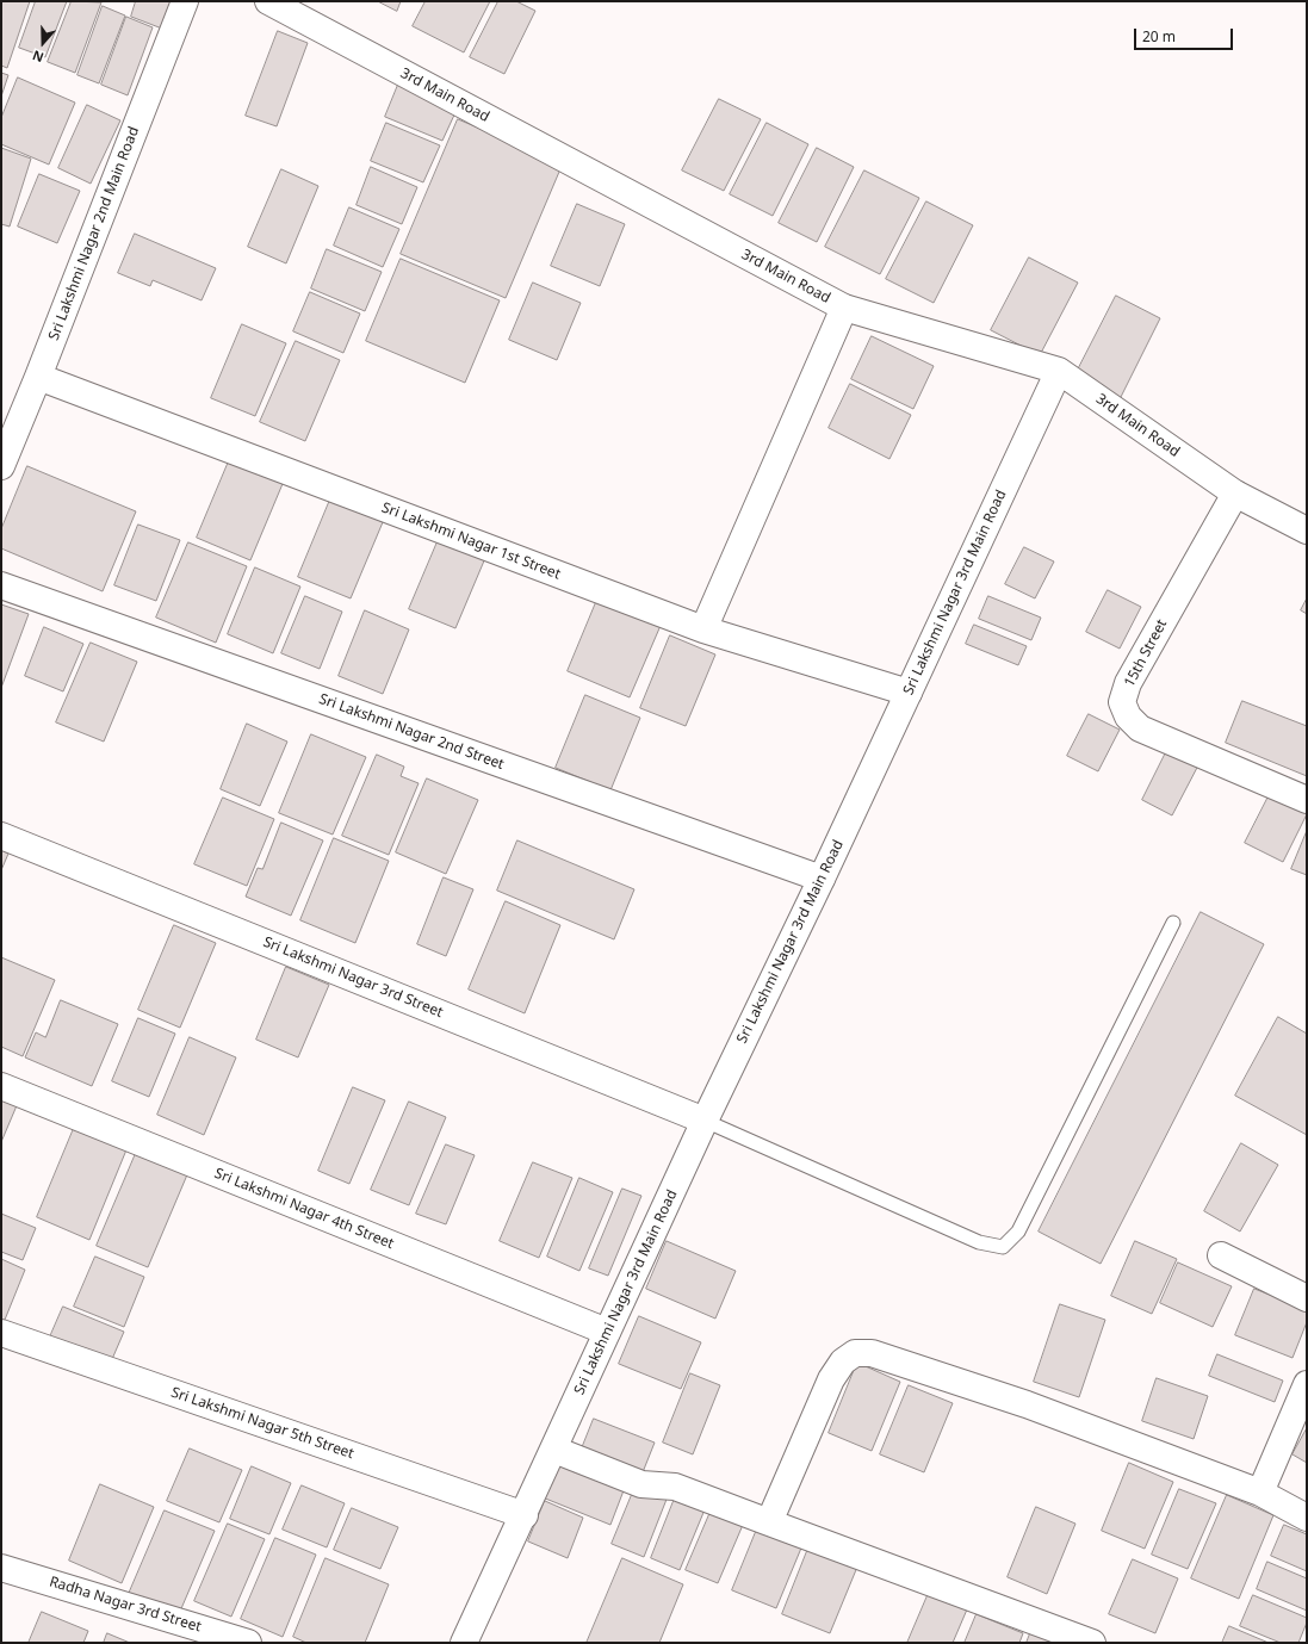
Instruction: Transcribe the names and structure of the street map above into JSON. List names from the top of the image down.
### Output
{
  "streets": {
    "street": [
      "3rd Main Road",
      "Sri Lakshmi Nagar 2nd Main Road",
      "Sri Lakshmi Nagar 1st Street",
      "Sri Lakshmi Nagar 3rd Main Road",
      "15th Street",
      "Sri Lakshmi Nagar 2nd Street",
      "Sri Lakshmi Nagar 3rd Street",
      "Sri Lakshmi Nagar 4th Street",
      "Sri Lakshmi Nagar 5th Street",
      "Radha Nagar 3rd Street"
    ]
  },
  "crossings": [
    ["3rd Main Road", "Sri Lakshmi Nagar 3rd Main Road"],
    ["3rd Main Road", "15th Street"],
    ["Sri Lakshmi Nagar 2nd Main Road", "Sri Lakshmi Nagar 1st Street"],
    ["Sri Lakshmi Nagar 1st Street", "Sri Lakshmi Nagar 3rd Main Road"],
    ["Sri Lakshmi Nagar 3rd Main Road", "Sri Lakshmi Nagar 2nd Street"],
    ["Sri Lakshmi Nagar 3rd Main Road", "Sri Lakshmi Nagar 3rd Street"],
    ["Sri Lakshmi Nagar 3rd Main Road", "Sri Lakshmi Nagar 4th Street"],
    ["Sri Lakshmi Nagar 3rd Main Road", "Sri Lakshmi Nagar 5th Street"]
  ],
  "scale_bar": "20 m",
  "north": "bottom"
}
